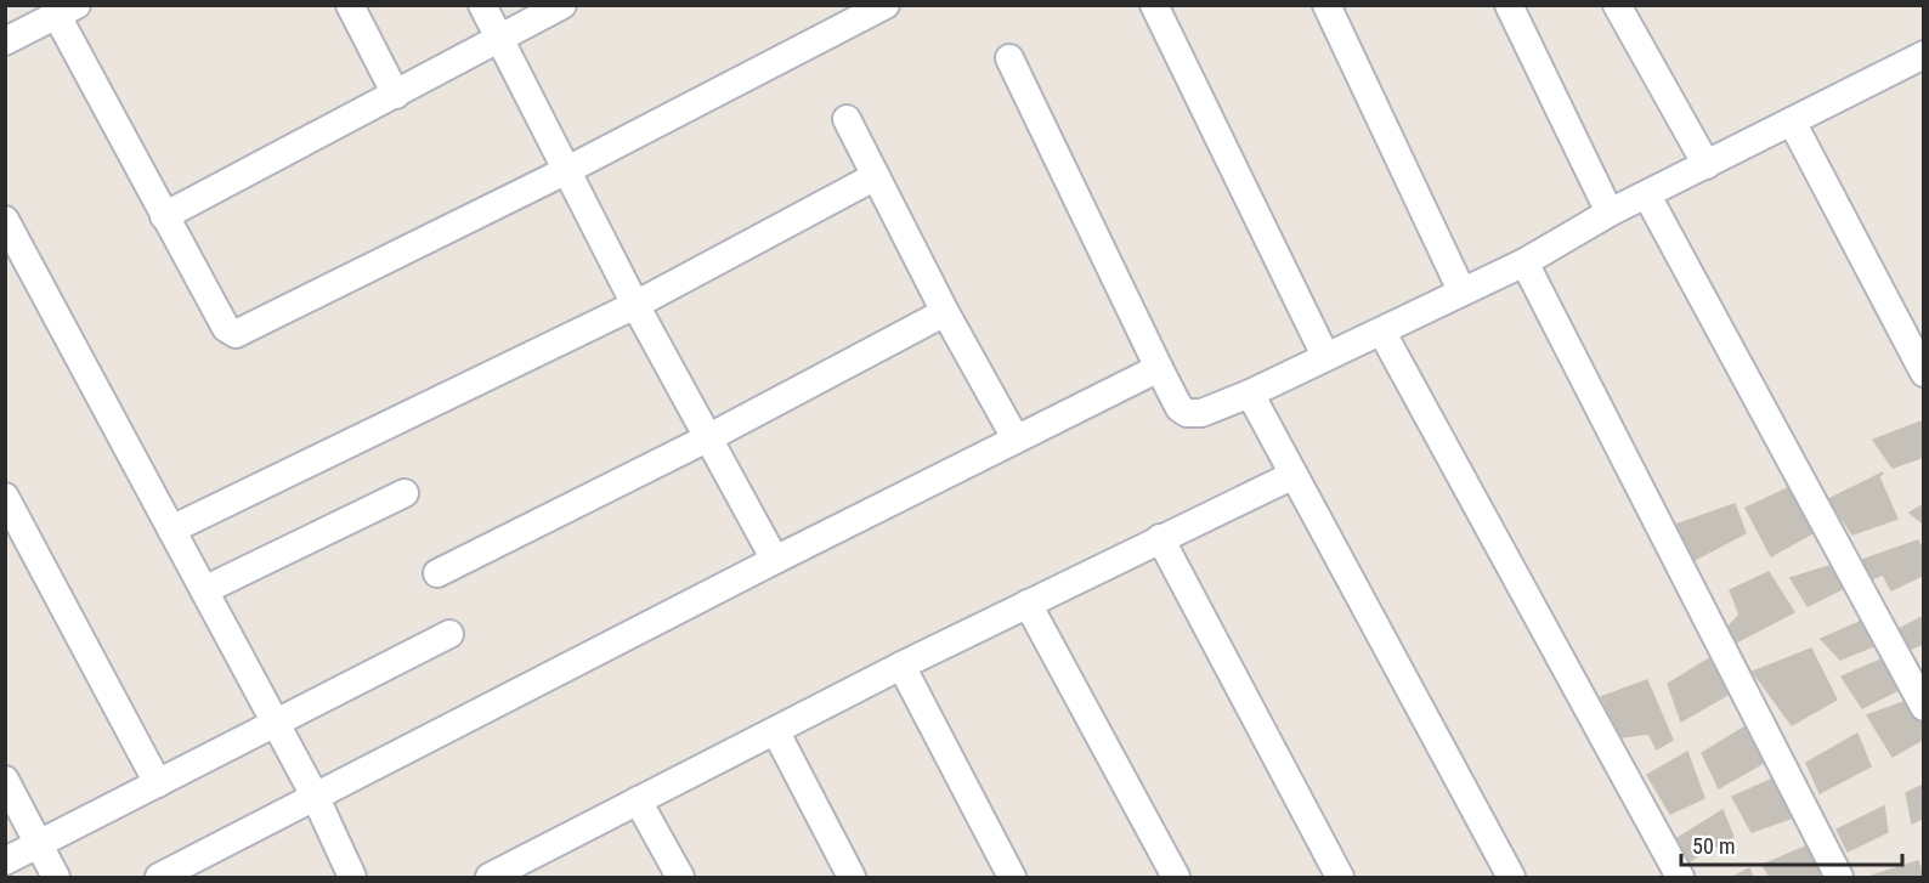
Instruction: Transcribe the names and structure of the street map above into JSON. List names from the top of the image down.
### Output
{
  "scale_bar": "50 m"
}
